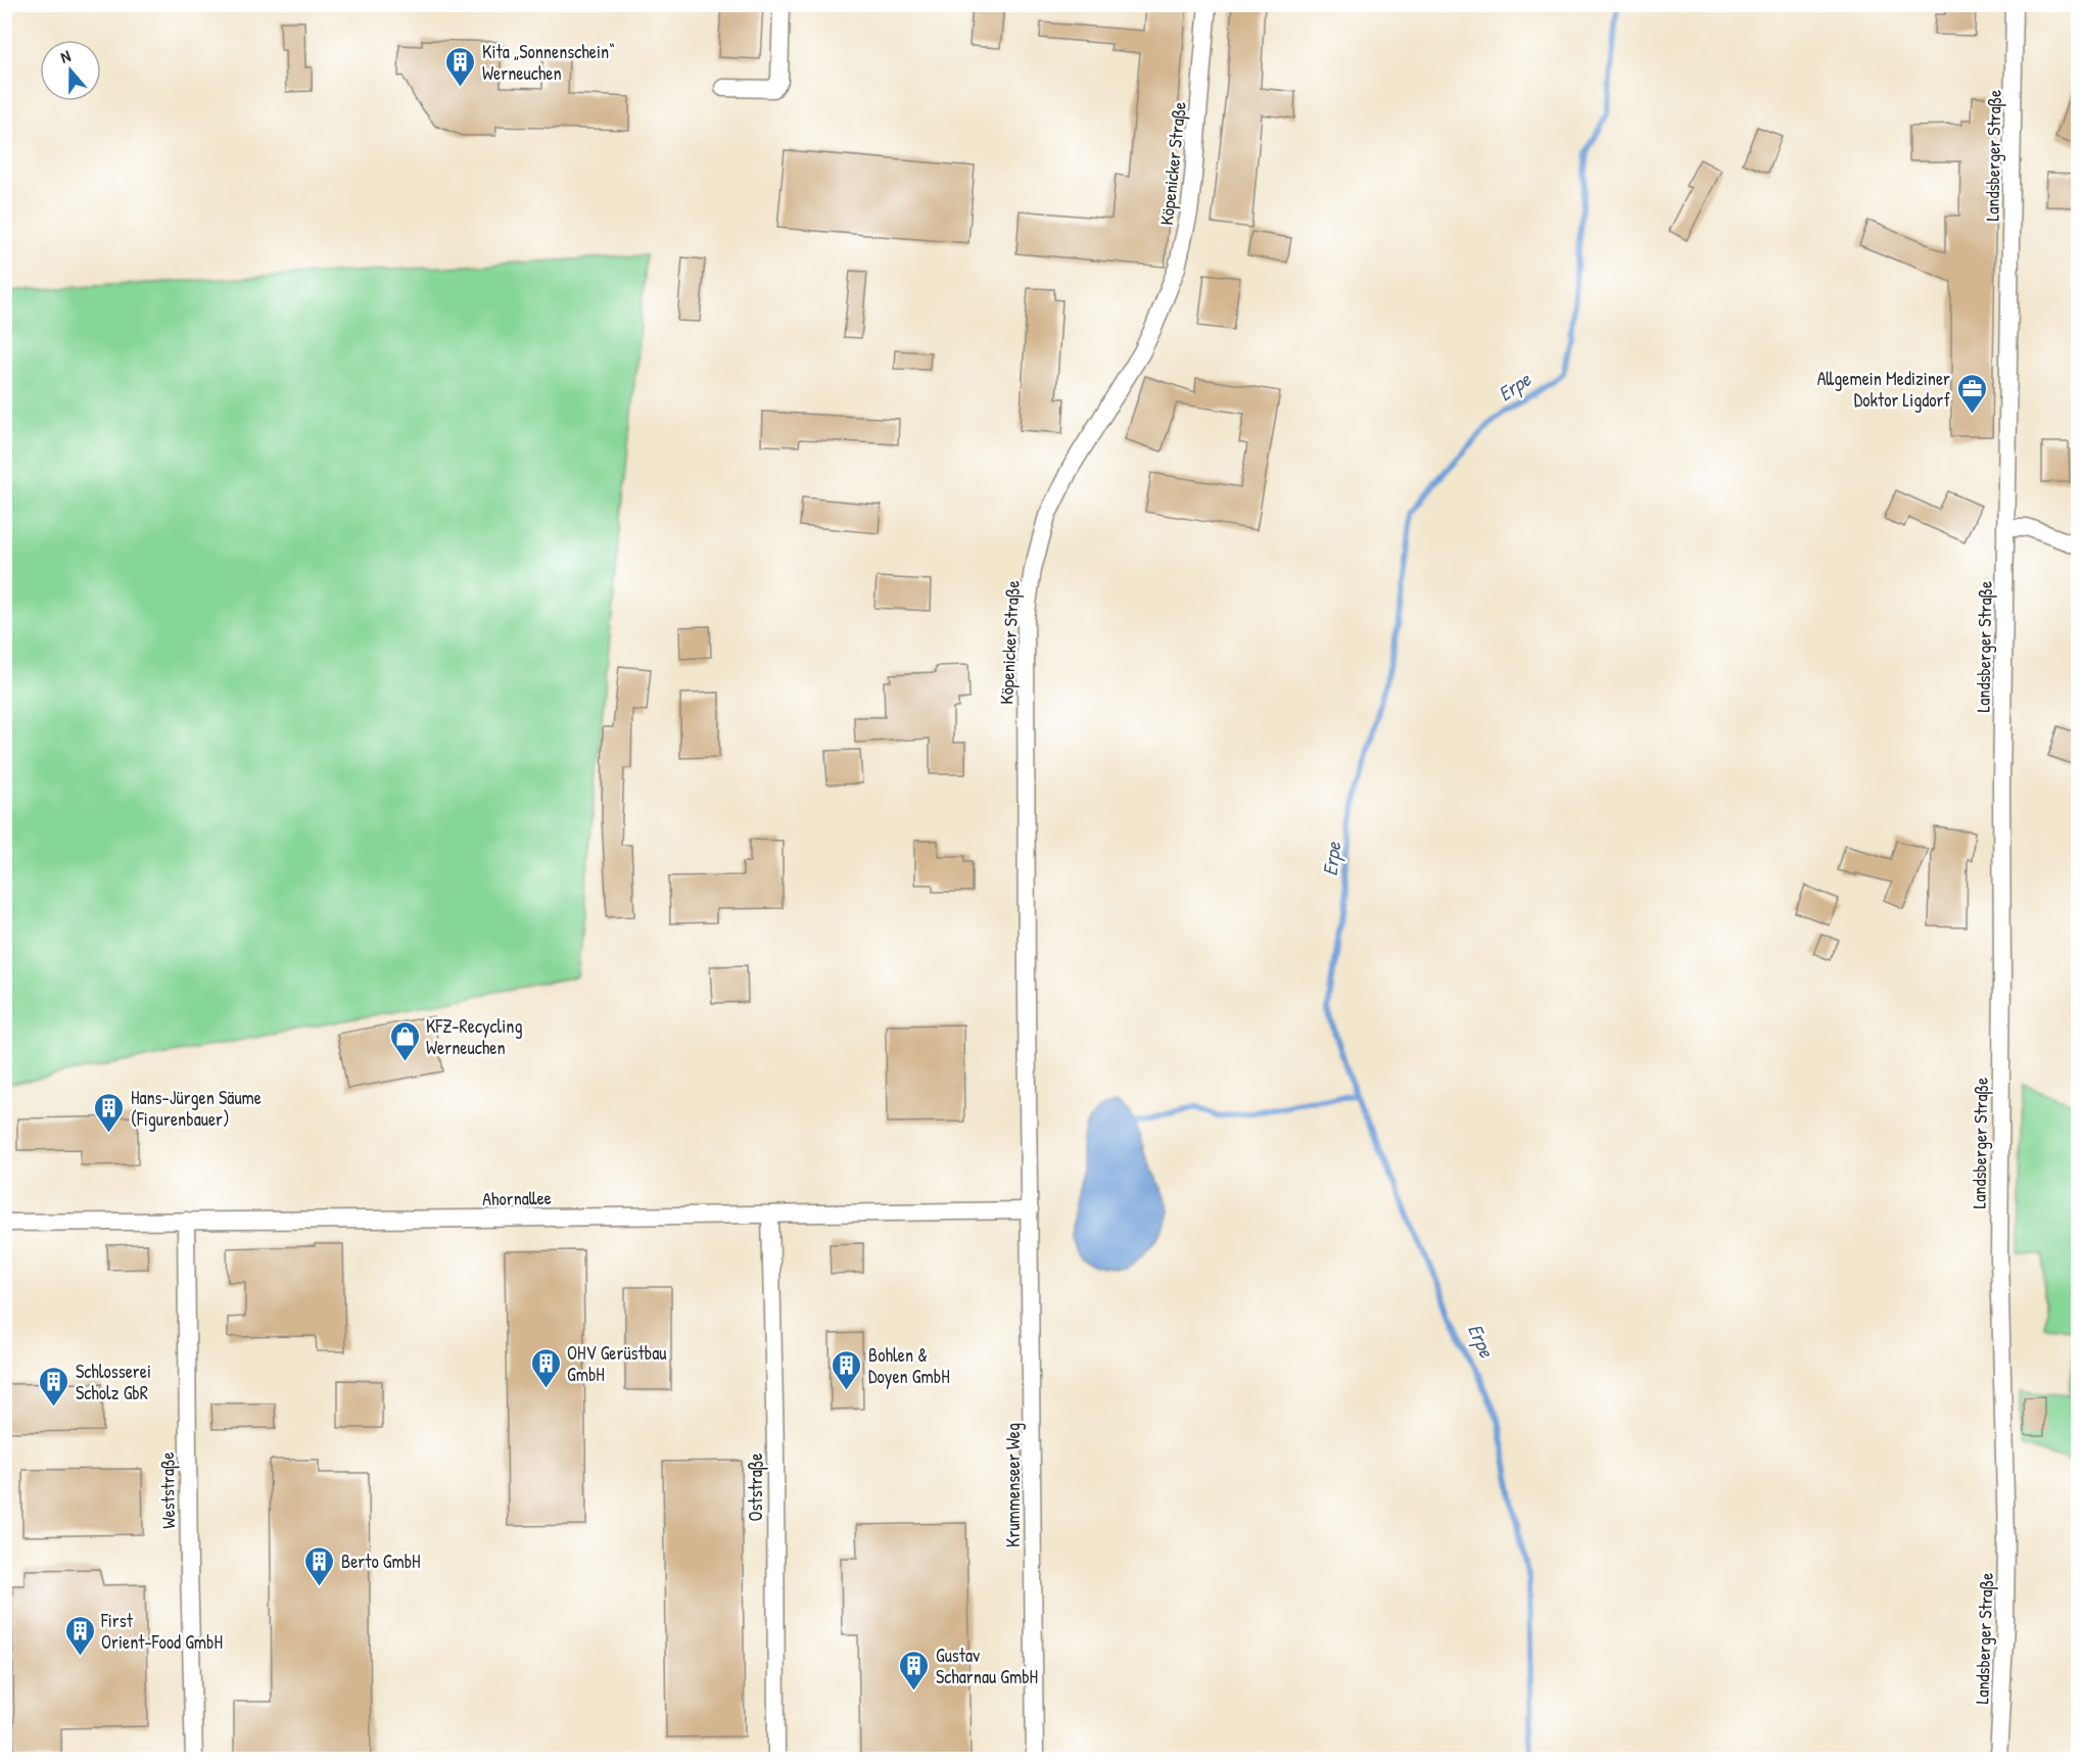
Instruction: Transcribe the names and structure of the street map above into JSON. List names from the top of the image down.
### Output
{
  "streets": {
    "street": [
      "Landsberger Straße",
      "Köpenicker Straße",
      "Ahornallee",
      "Krummenseer Weg",
      "Oststraße",
      "Weststraße"
    ]
  },
  "crossings": [
    ["Köpenicker Straße", "Ahornallee"],
    ["Köpenicker Straße", "Krummenseer Weg"],
    ["Ahornallee", "Krummenseer Weg"],
    ["Ahornallee", "Oststraße"],
    ["Ahornallee", "Weststraße"]
  ],
  "water": ["Erpe"],
  "places": {
    "building": [
      "Kita „Sonnenschein“ Werneuchen",
      "Hans-Jürgen Säume (Figurenbauer)",
      "OHV Gerüstbau GmbH",
      "Bohlen & Doyen GmbH",
      "Schlosserei Scholz GbR",
      "Berto GmbH",
      "First Orient-Food GmbH",
      "Gustav Scharnau GmbH"
    ],
    "office": ["Allgemein Mediziner Doktor Ligdorf"],
    "shop": ["KFZ-Recycling Werneuchen"]
  },
  "north": "top"
}
